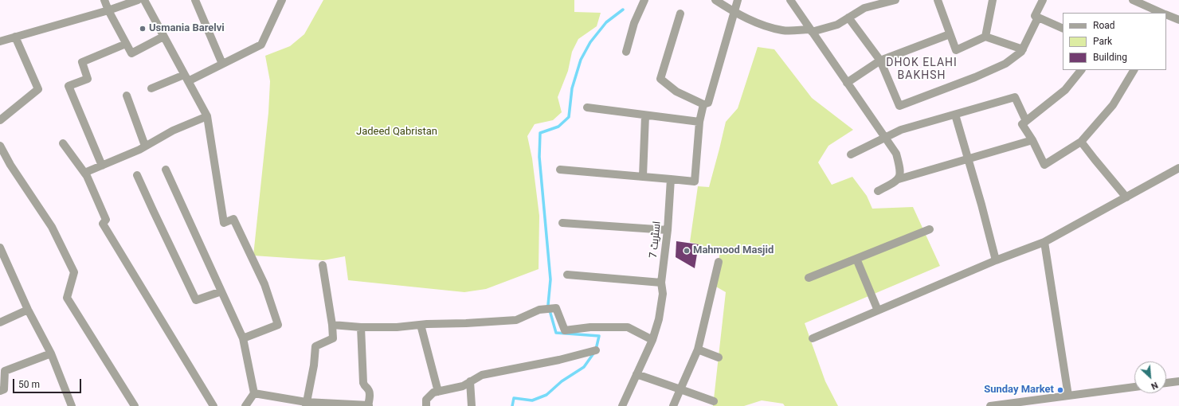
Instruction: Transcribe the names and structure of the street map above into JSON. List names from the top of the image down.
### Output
{
  "streets": {
    "street": ["اسٹریٹ 7"]
  },
  "districts": ["DHOK ELAHI BAKHSH"],
  "parks": ["Jadeed Qabristan"],
  "places": ["Usmania Barelvi", "Mahmood Masjid", "Sunday Market"],
  "legend": ["Road", "Park", "Building"],
  "scale_bar": "50 m",
  "north": "bottom right"
}
